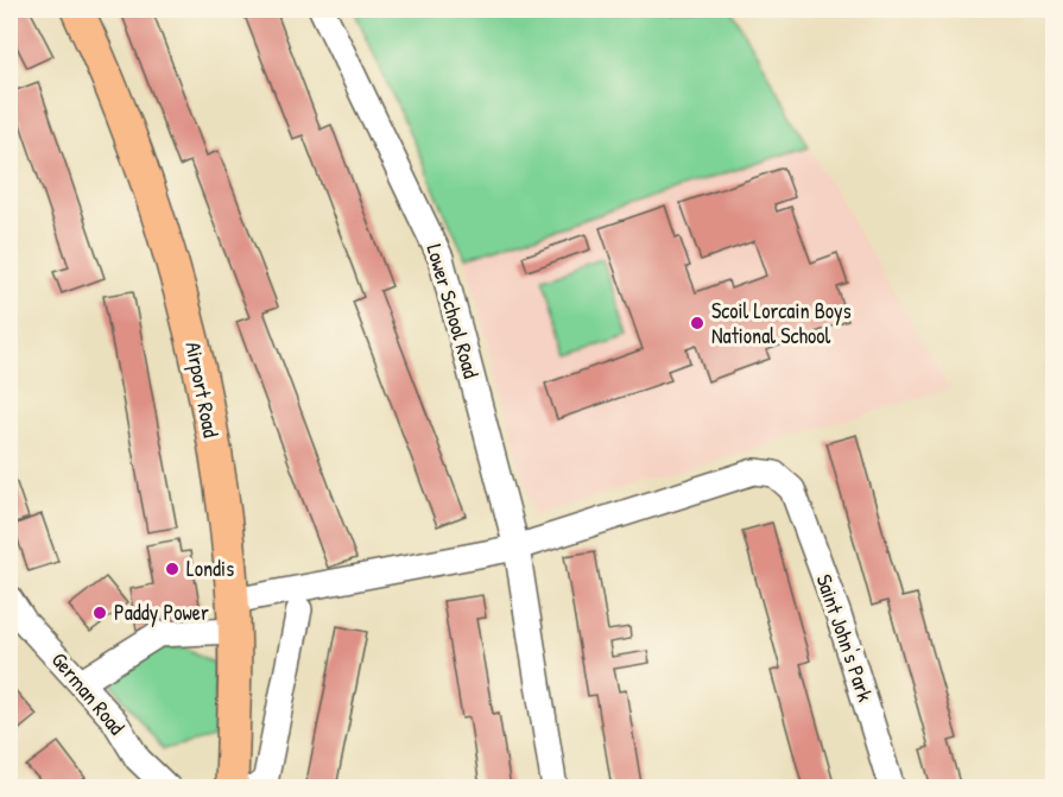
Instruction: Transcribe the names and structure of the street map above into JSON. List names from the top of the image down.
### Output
{
  "streets": {
    "main road": ["Airport Road"],
    "street": ["Lower School Road", "Saint John's Park", "German Road"]
  },
  "crossings": [
    ["Lower School Road", "Saint John's Park"]
  ],
  "places": ["Scoil Lorcain Boys National School", "Londis", "Paddy Power"]
}
